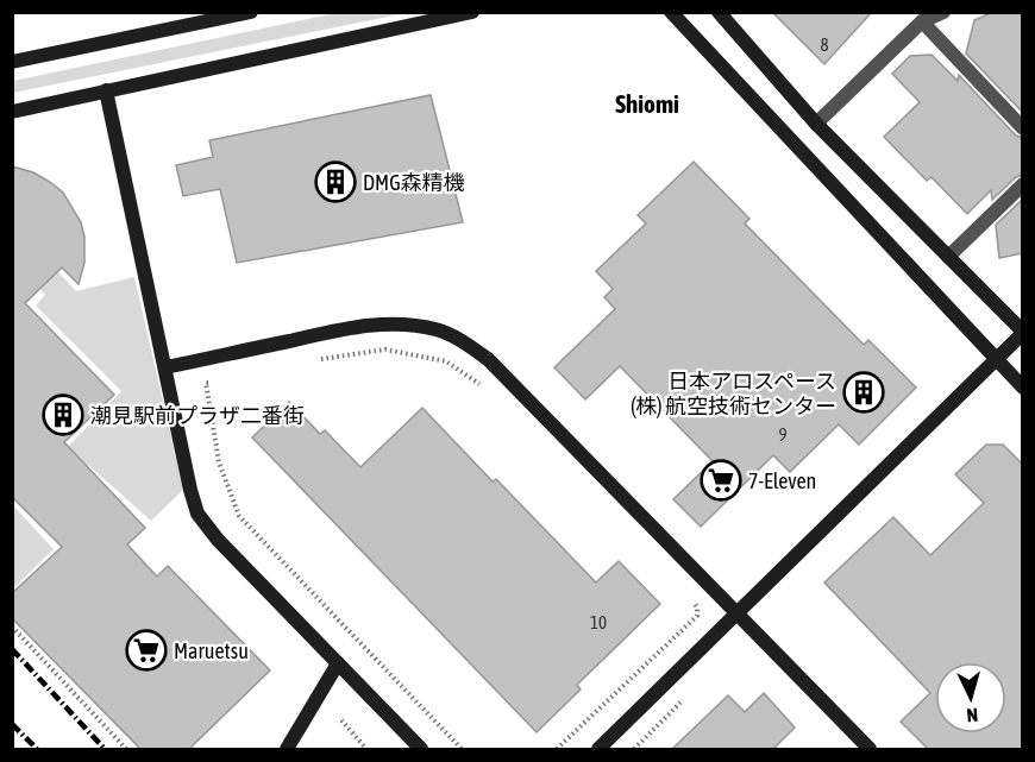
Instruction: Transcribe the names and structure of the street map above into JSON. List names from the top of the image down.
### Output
{
  "districts": ["Shiomi"],
  "places": {
    "building": ["DMG森精機", "日本アロスペース (株) 航空技術センター", "潮見駅前プラザ二番街"],
    "supermarket": ["7-Eleven", "Maruetsu"]
  },
  "house_numbers": ["8", "9", "10"],
  "north": "bottom"
}
